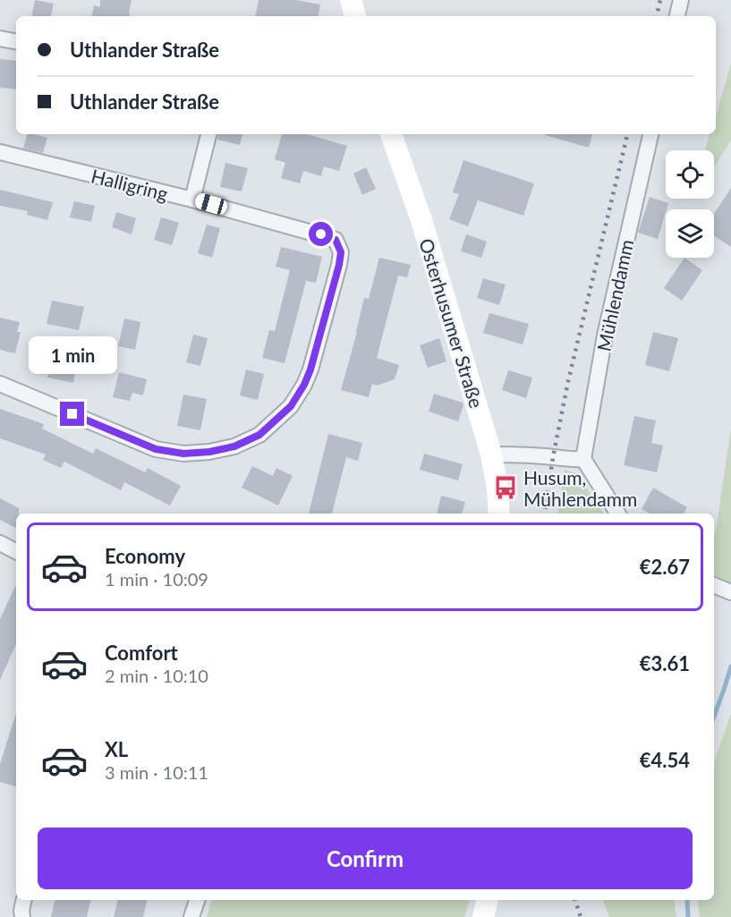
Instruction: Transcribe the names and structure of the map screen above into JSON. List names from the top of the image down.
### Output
{
  "streets": {
    "street": ["Halligring", "Mühlendamm", "Osterhusumer Straße"]
  },
  "places": {
    "bus stop": ["Husum, Mühlendamm"]
  },
  "page": {
    "banner": ["Uthlander Straße", "Uthlander Straße"],
    "bubble": "1 min",
    "list": [
      {
        "name": "Economy",
        "note": "1 min · 10:09",
        "value": "€2.67"
      },
      {
        "name": "Comfort",
        "note": "2 min · 10:10",
        "value": "€3.61"
      },
      {
        "name": "XL",
        "note": "3 min · 10:11",
        "value": "€4.54"
      }
    ],
    "buttons": "Confirm"
  }
}
